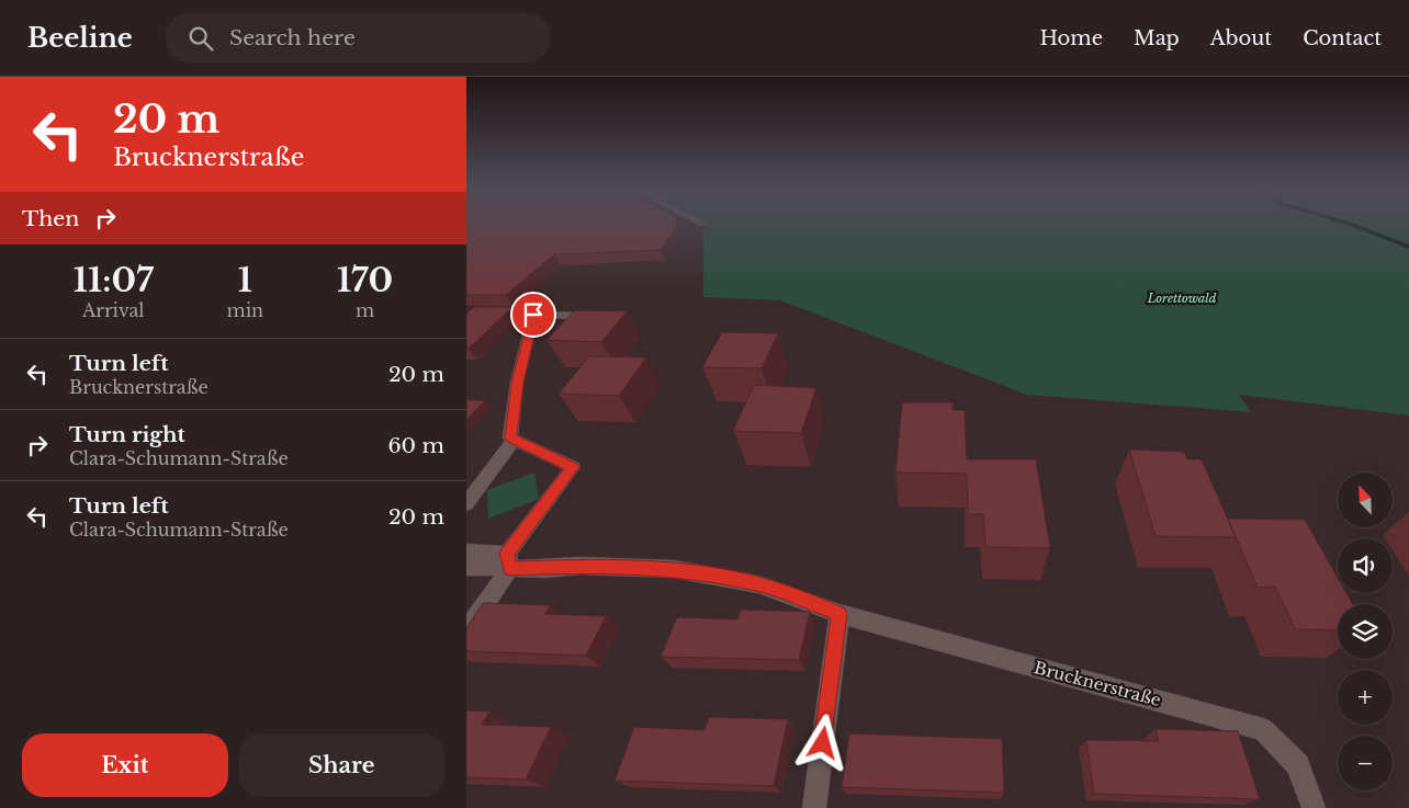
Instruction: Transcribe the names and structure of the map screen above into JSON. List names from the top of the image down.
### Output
{
  "streets": {
    "street": ["Brucknerstraße"]
  },
  "parks": ["Lorettowald"],
  "north": "top left",
  "page": {
    "header": "Beeline",
    "search": "Search here",
    "nav": [
      "Home",
      "Map",
      "About",
      "Contact"
    ],
    "turn": ["20 m", "Brucknerstraße"],
    "then": "Then",
    "eta": [
      "11:07",
      "Arrival",
      "1",
      "min",
      "170",
      "m"
    ],
    "list": [
      {
        "name": "Turn left",
        "note": "Brucknerstraße",
        "value": "20 m"
      },
      {
        "name": "Turn right",
        "note": "Clara-Schumann-Straße",
        "value": "60 m"
      },
      {
        "name": "Turn left",
        "note": "Clara-Schumann-Straße",
        "value": "20 m"
      }
    ],
    "map_buttons": ["+", "−"],
    "buttons": ["Exit", "Share"]
  }
}
